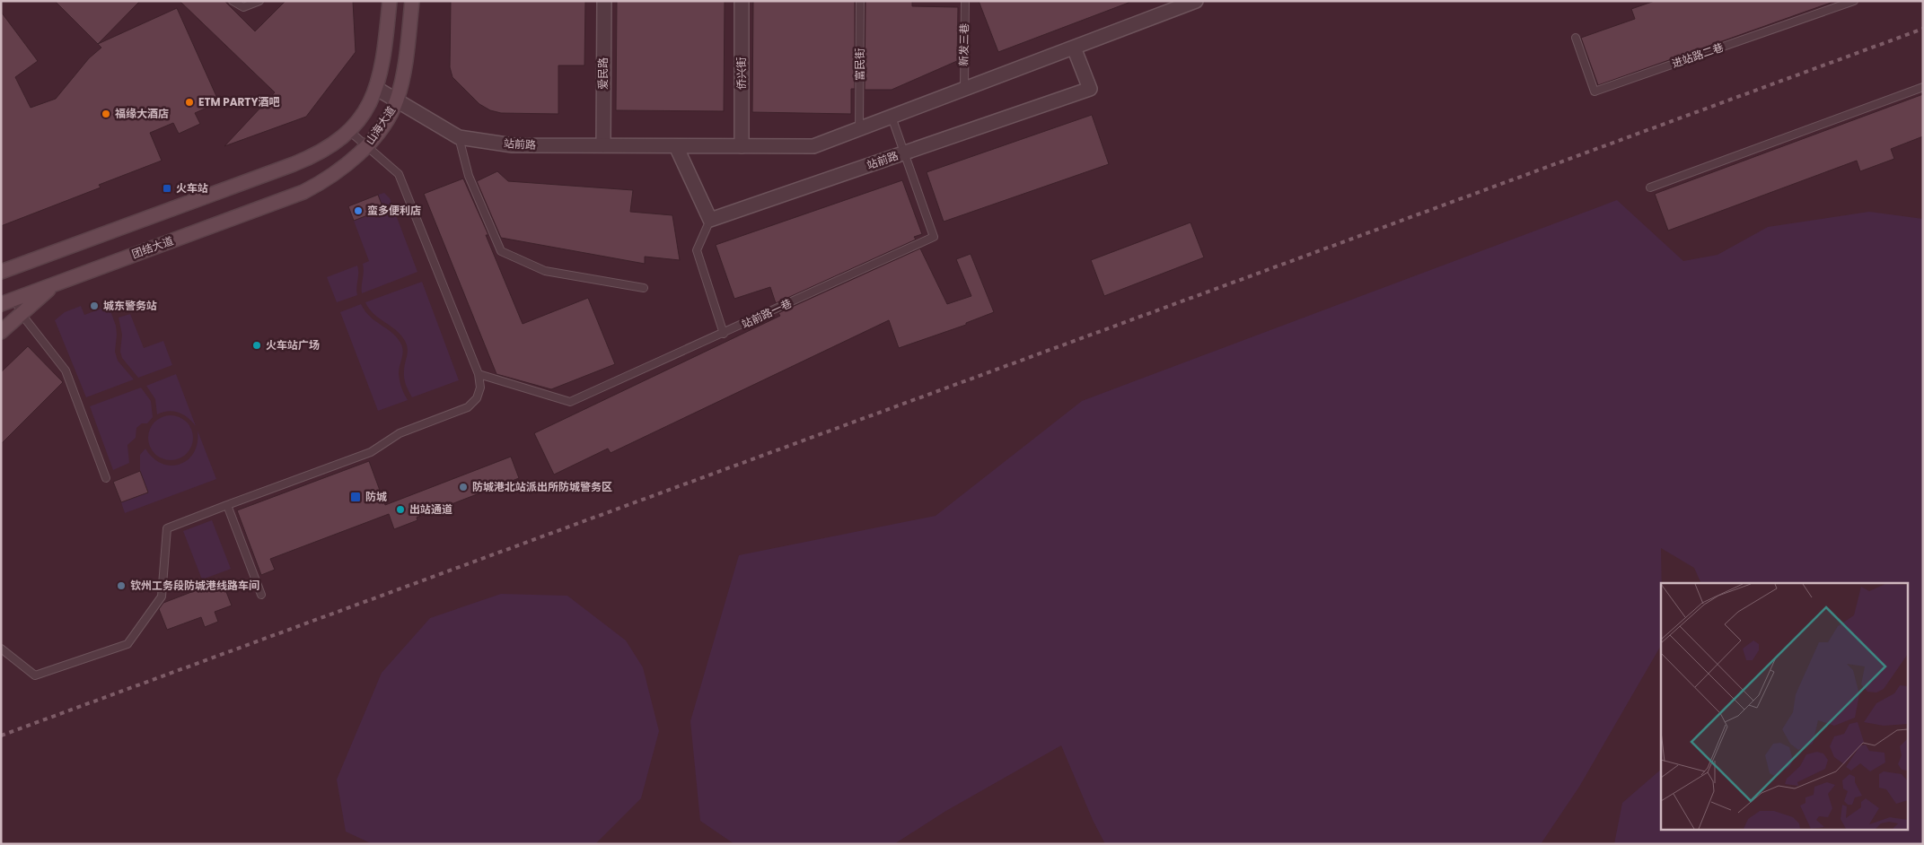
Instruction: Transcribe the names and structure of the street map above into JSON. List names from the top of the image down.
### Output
{
  "streets": {
    "main road": ["山海大道", "团结大道"],
    "street": ["爱民路", "侨兴街", "站前路"],
    "lane": [
      "新发三巷",
      "进站路二巷",
      "富民街",
      "站前路一巷"
    ]
  },
  "crossings": [
    ["新发三巷", "站前路"],
    ["富民街", "站前路"],
    ["爱民路", "站前路"],
    ["侨兴街", "站前路"],
    ["山海大道", "站前路"],
    ["山海大道", "团结大道"],
    ["站前路", "站前路一巷"]
  ],
  "places": {
    "other": [
      "ETM PARTY酒吧",
      "福缘大酒店",
      "蛮多便利店",
      "城东警务站",
      "火车站广场",
      "防城港北站派出所防城警务区",
      "出站通道",
      "钦州工务段防城港线路车间"
    ],
    "transit": ["火车站", "防城"]
  }
}
